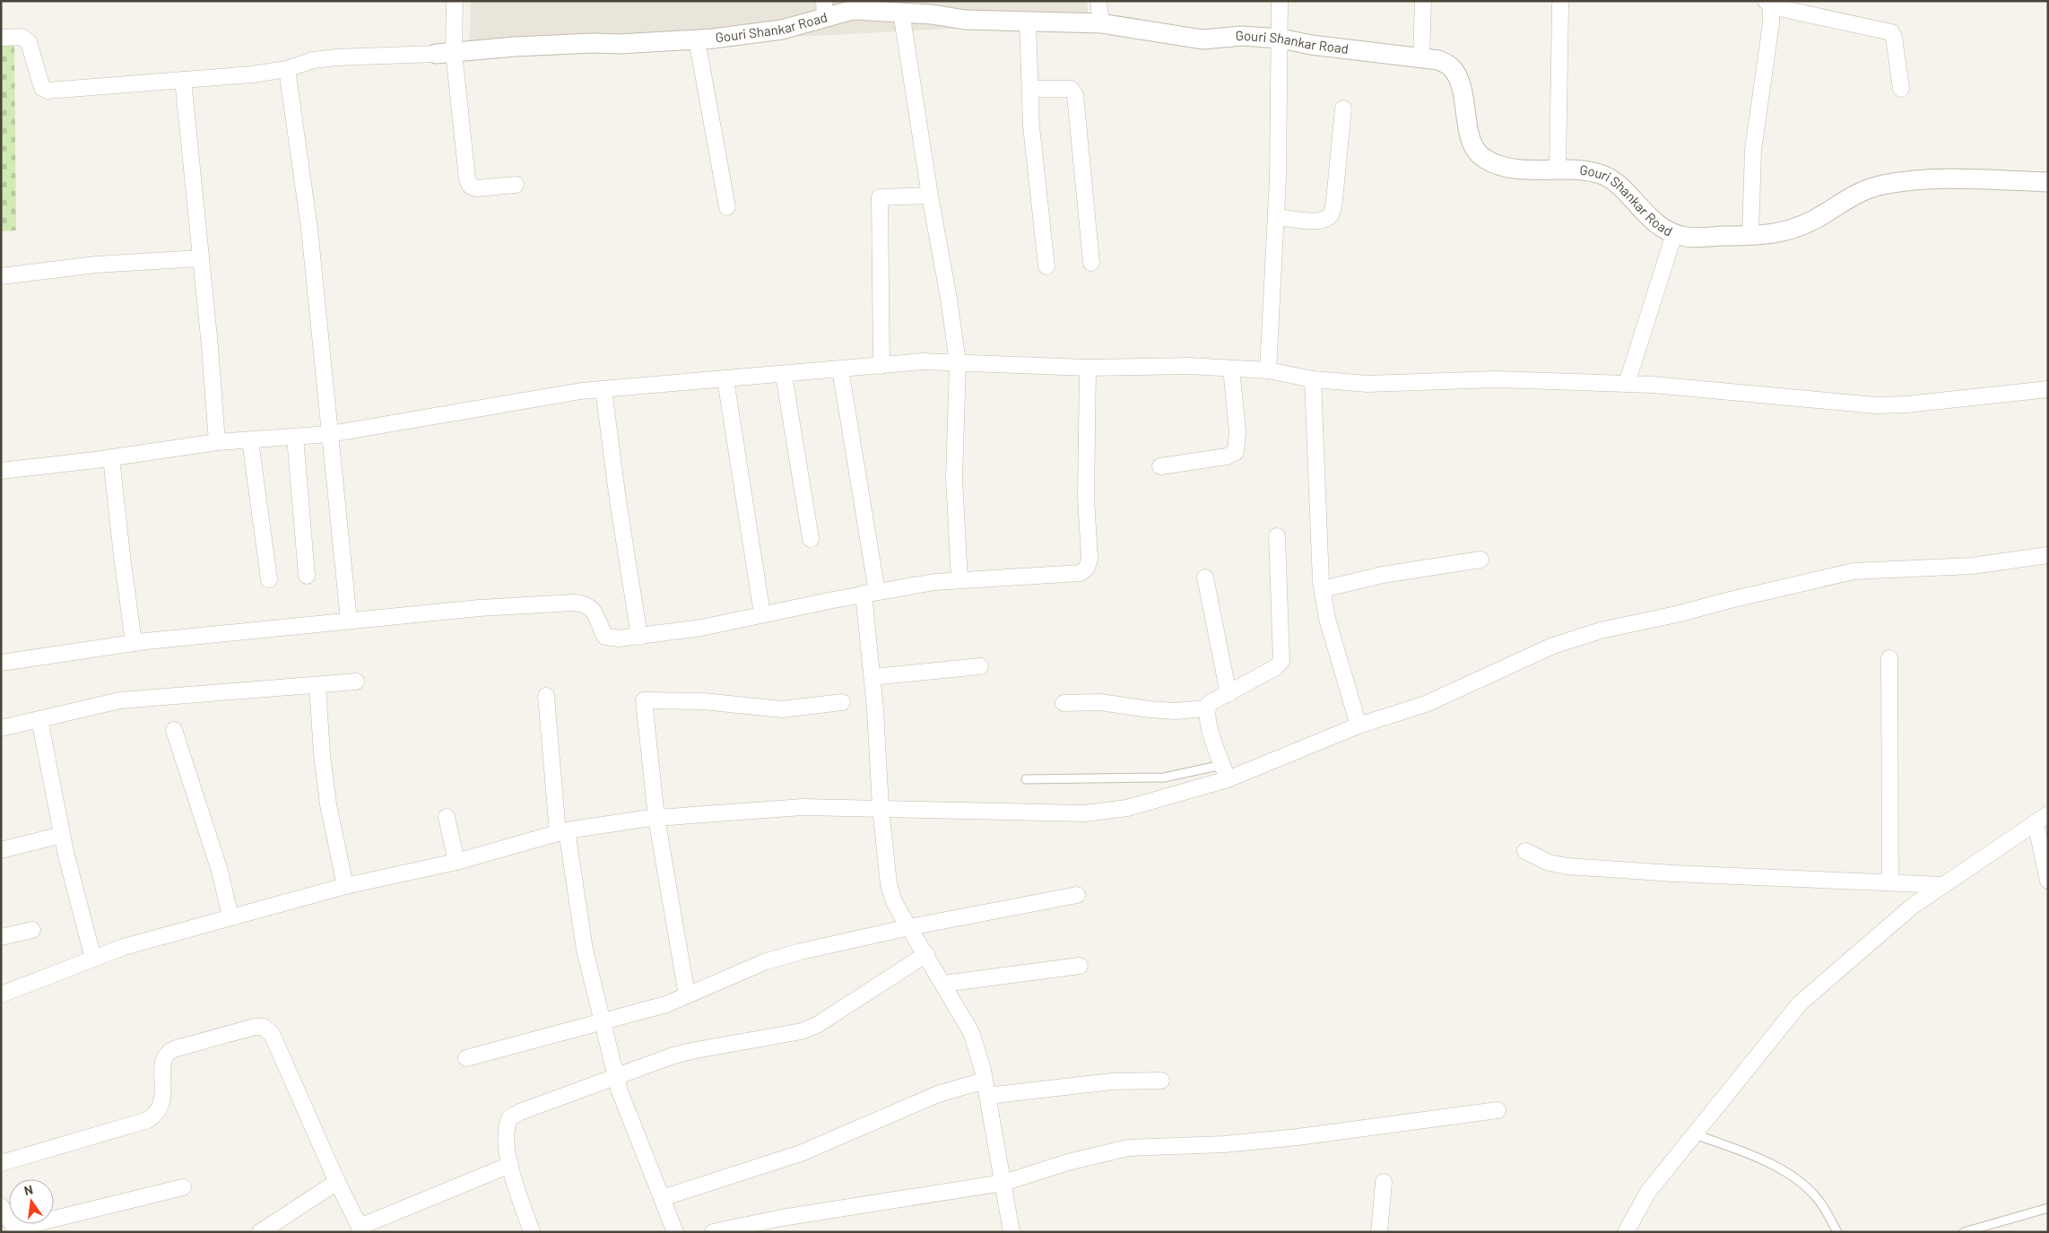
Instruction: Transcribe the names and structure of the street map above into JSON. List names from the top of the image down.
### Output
{
  "streets": {
    "street": ["Gouri Shankar Road"]
  },
  "north": "top"
}
